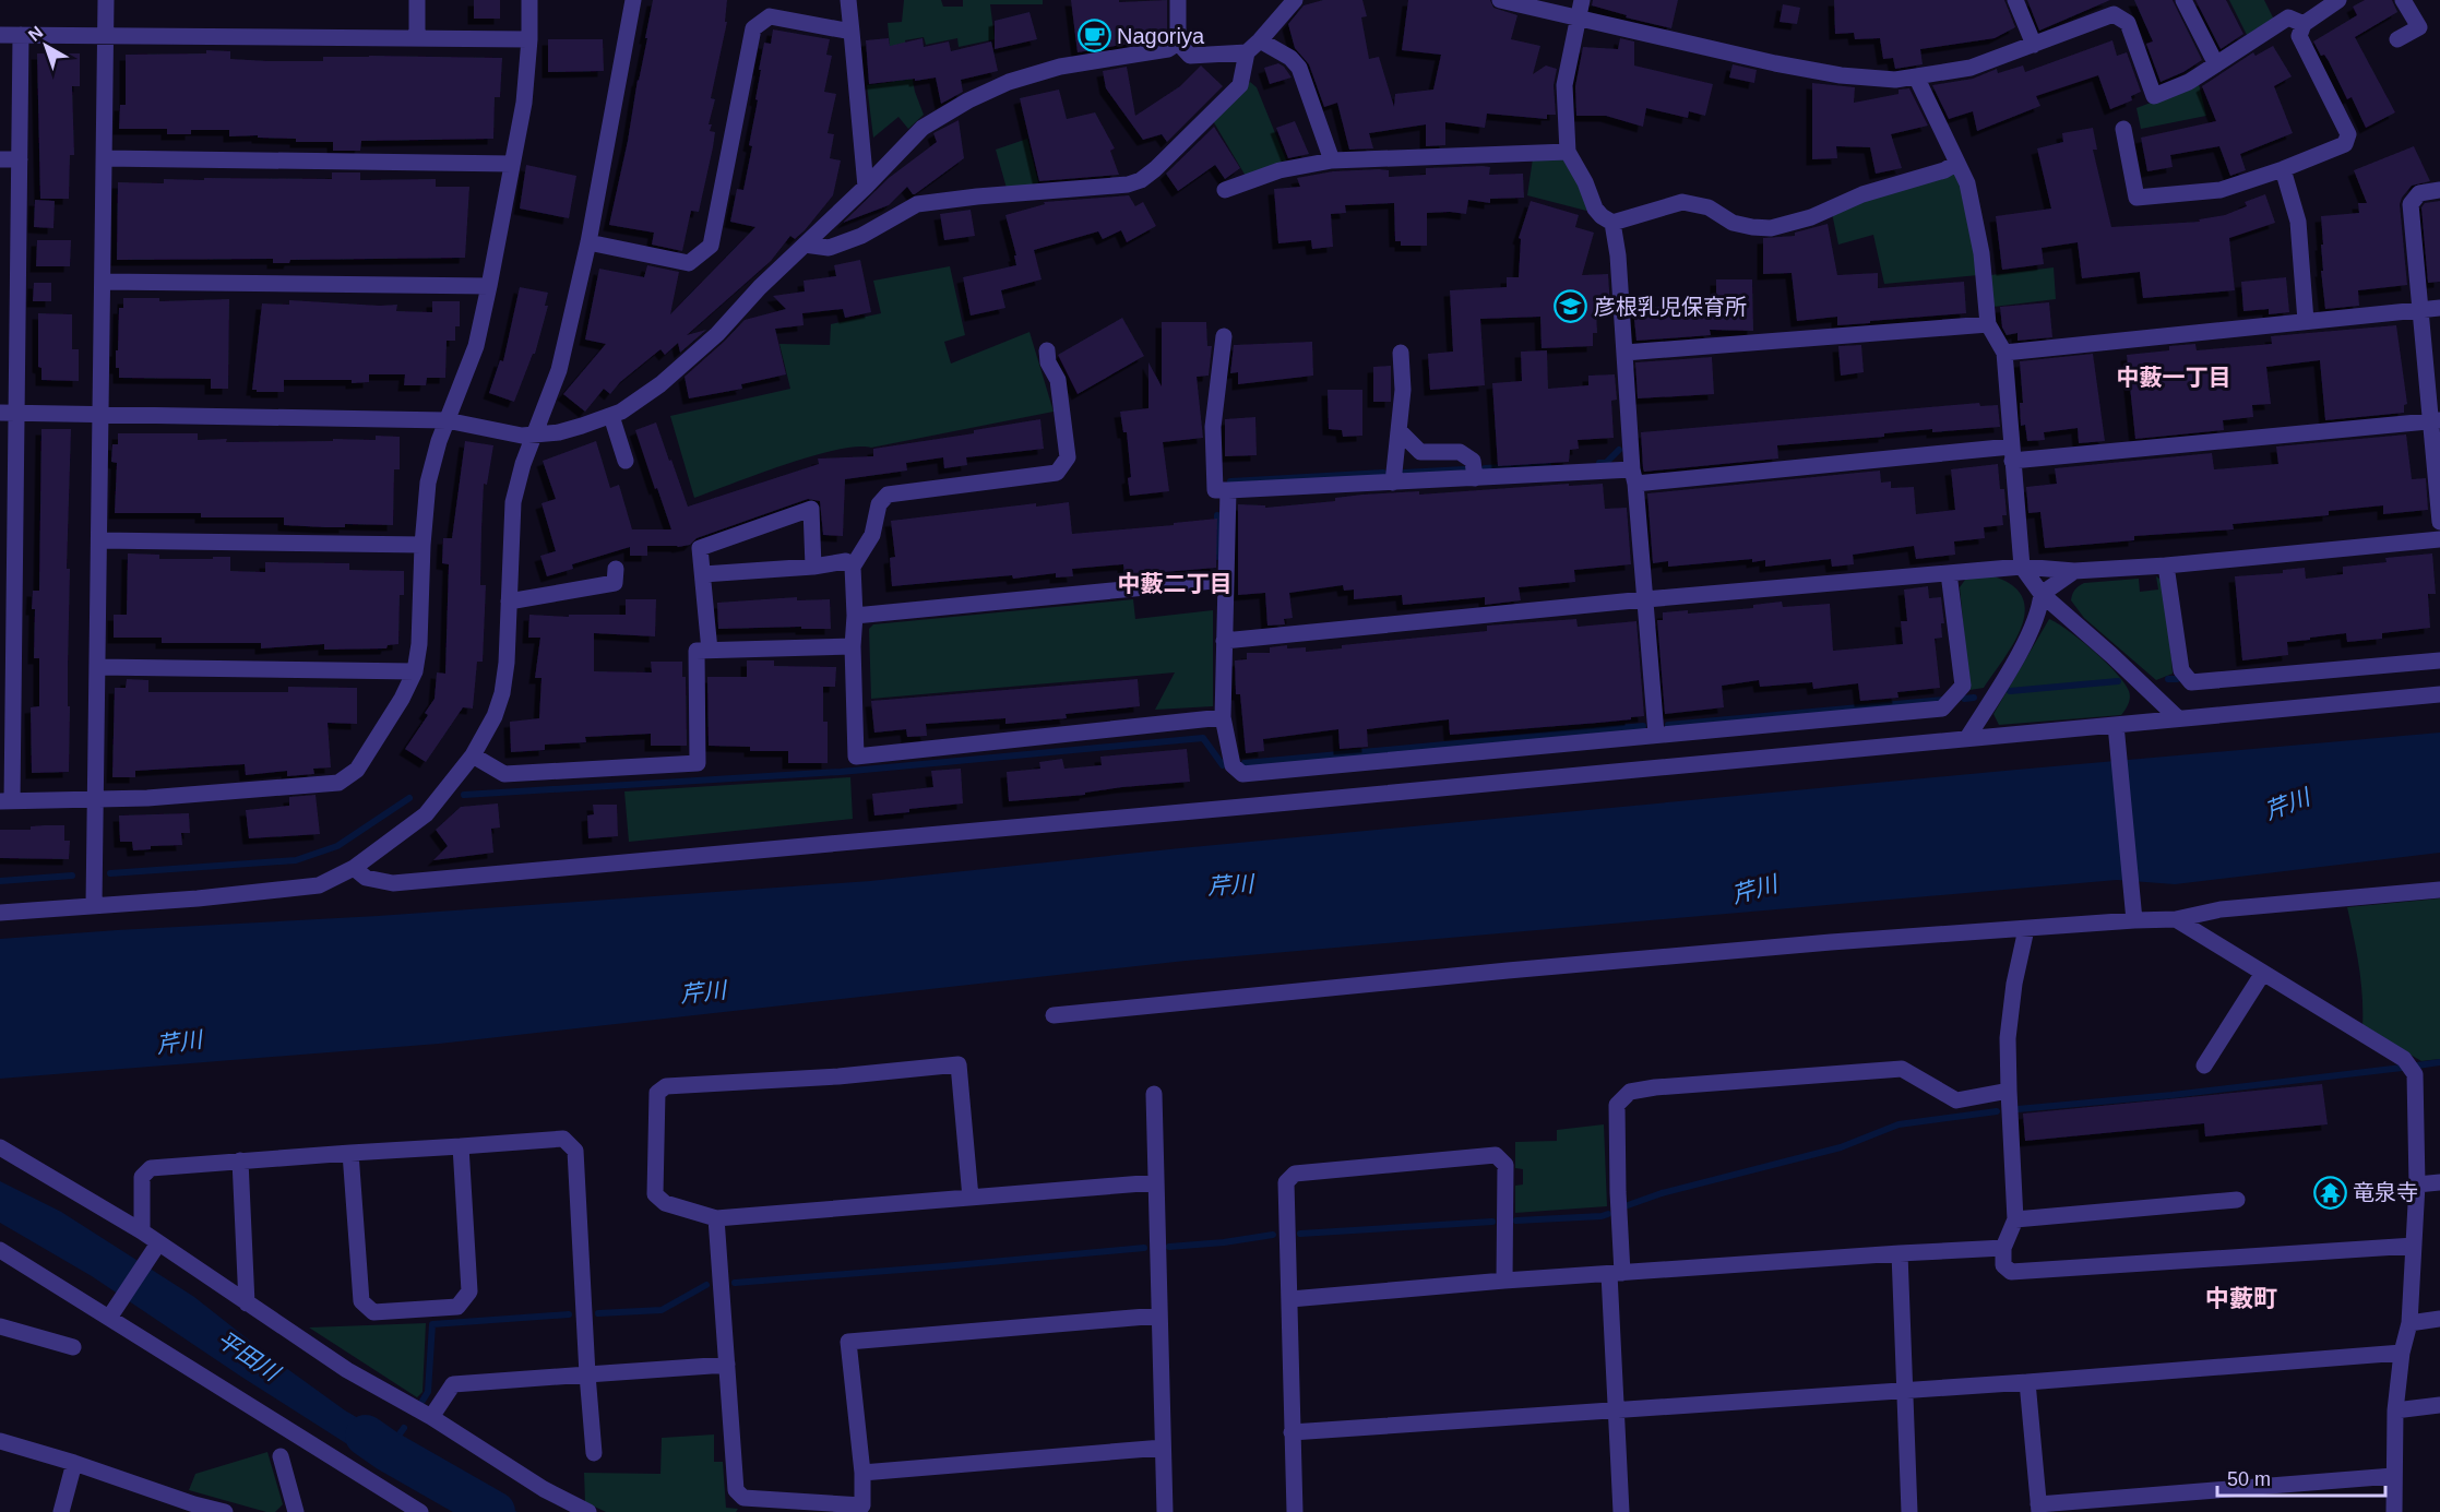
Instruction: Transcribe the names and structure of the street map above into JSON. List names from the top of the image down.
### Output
{
  "districts": ["中藪一丁目", "中藪二丁目", "中藪町"],
  "water": ["芹川", "平田川"],
  "places": {
    "cafe": ["Nagoriya"],
    "school or university": ["彦根乳児保育所"],
    "temple": ["竜泉寺"]
  },
  "scale_bar": "50 m",
  "north": "top left"
}
